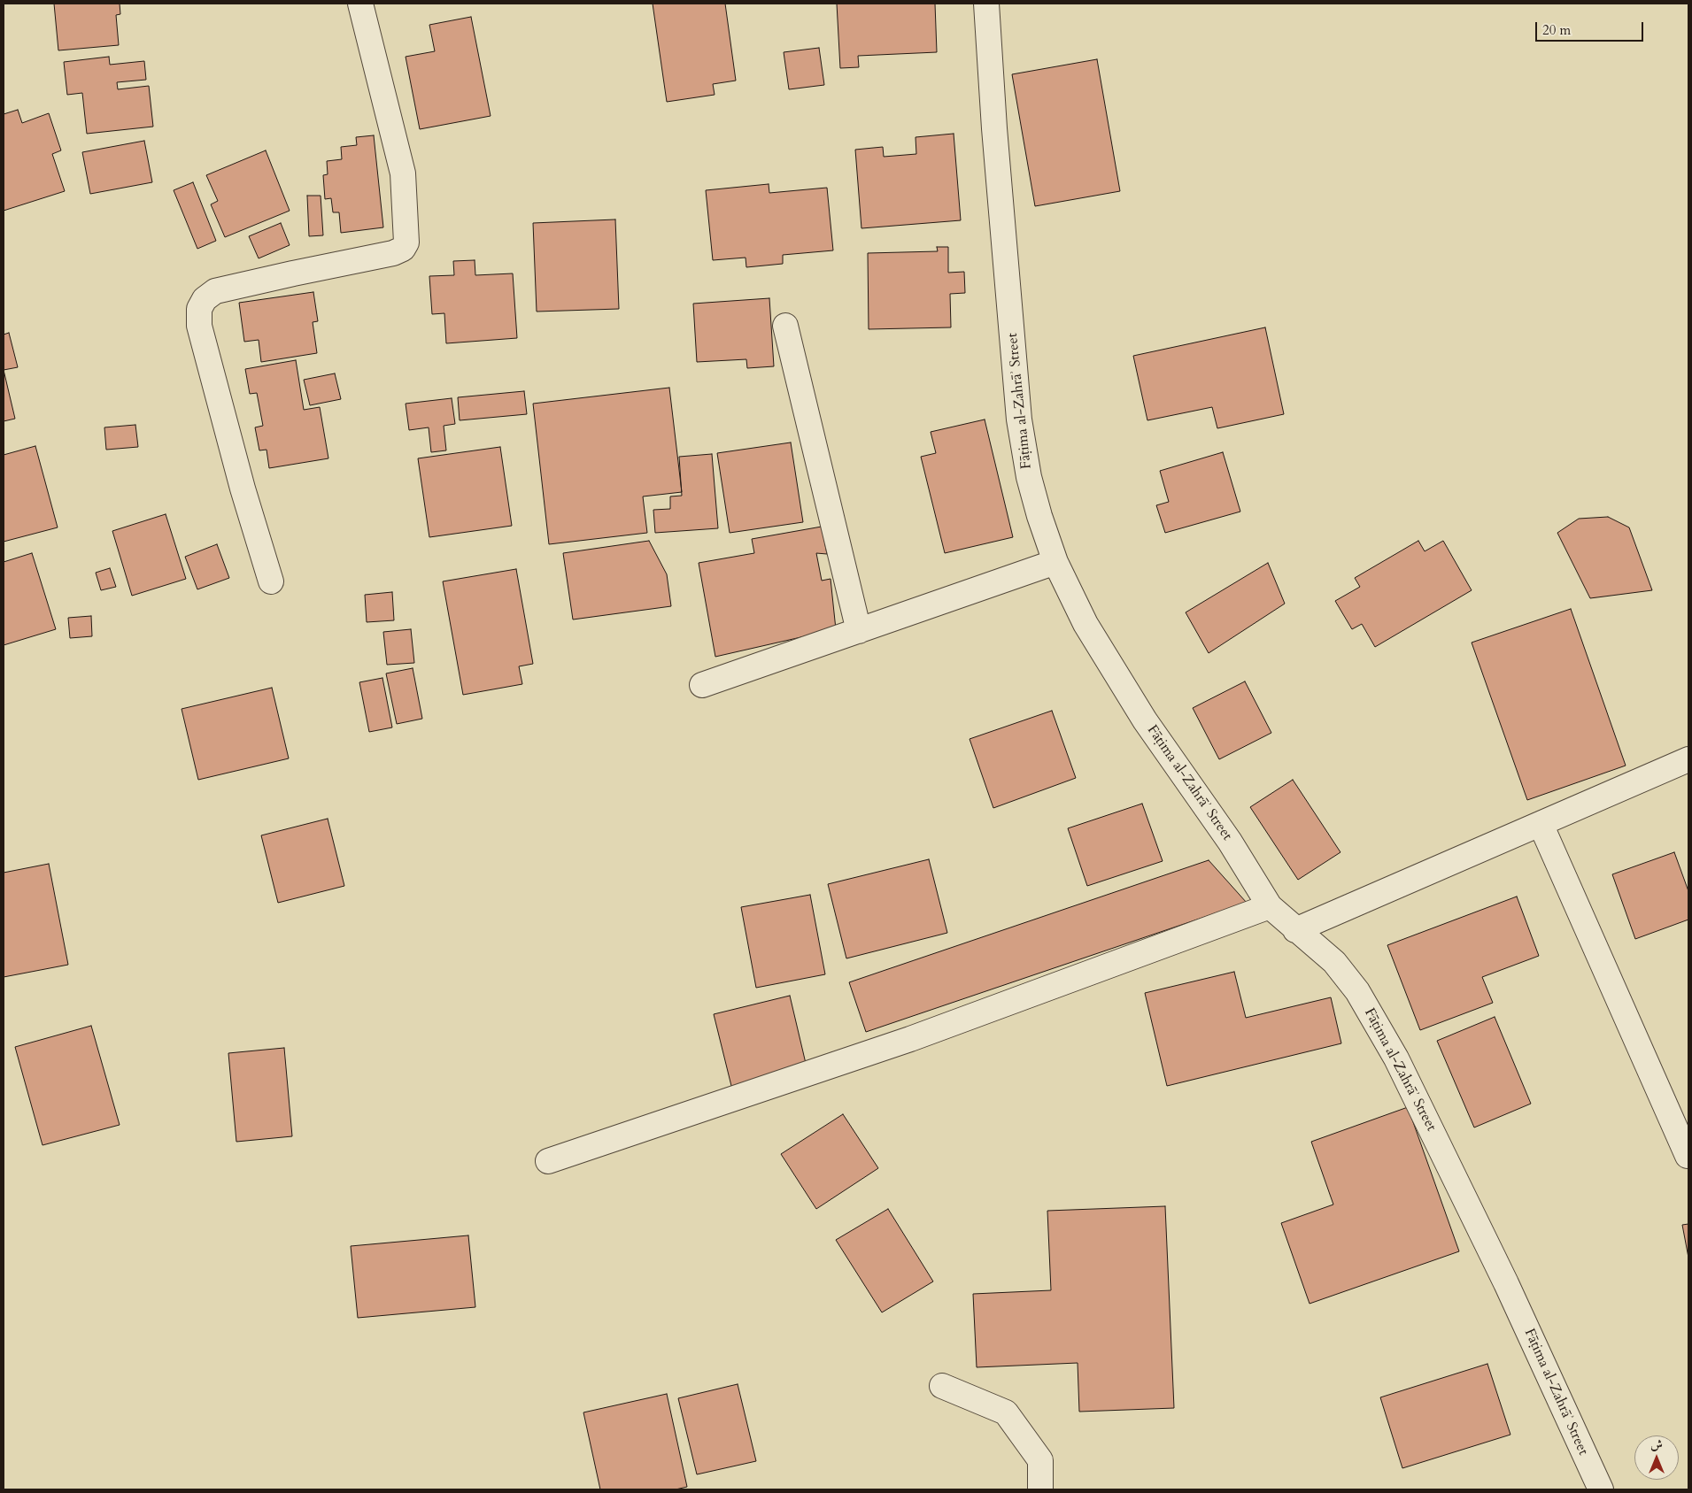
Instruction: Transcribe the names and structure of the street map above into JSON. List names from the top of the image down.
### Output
{
  "streets": {
    "street": ["Fāṭima al-Zahrāʾ Street"]
  },
  "scale_bar": "20 m",
  "north": "top"
}
